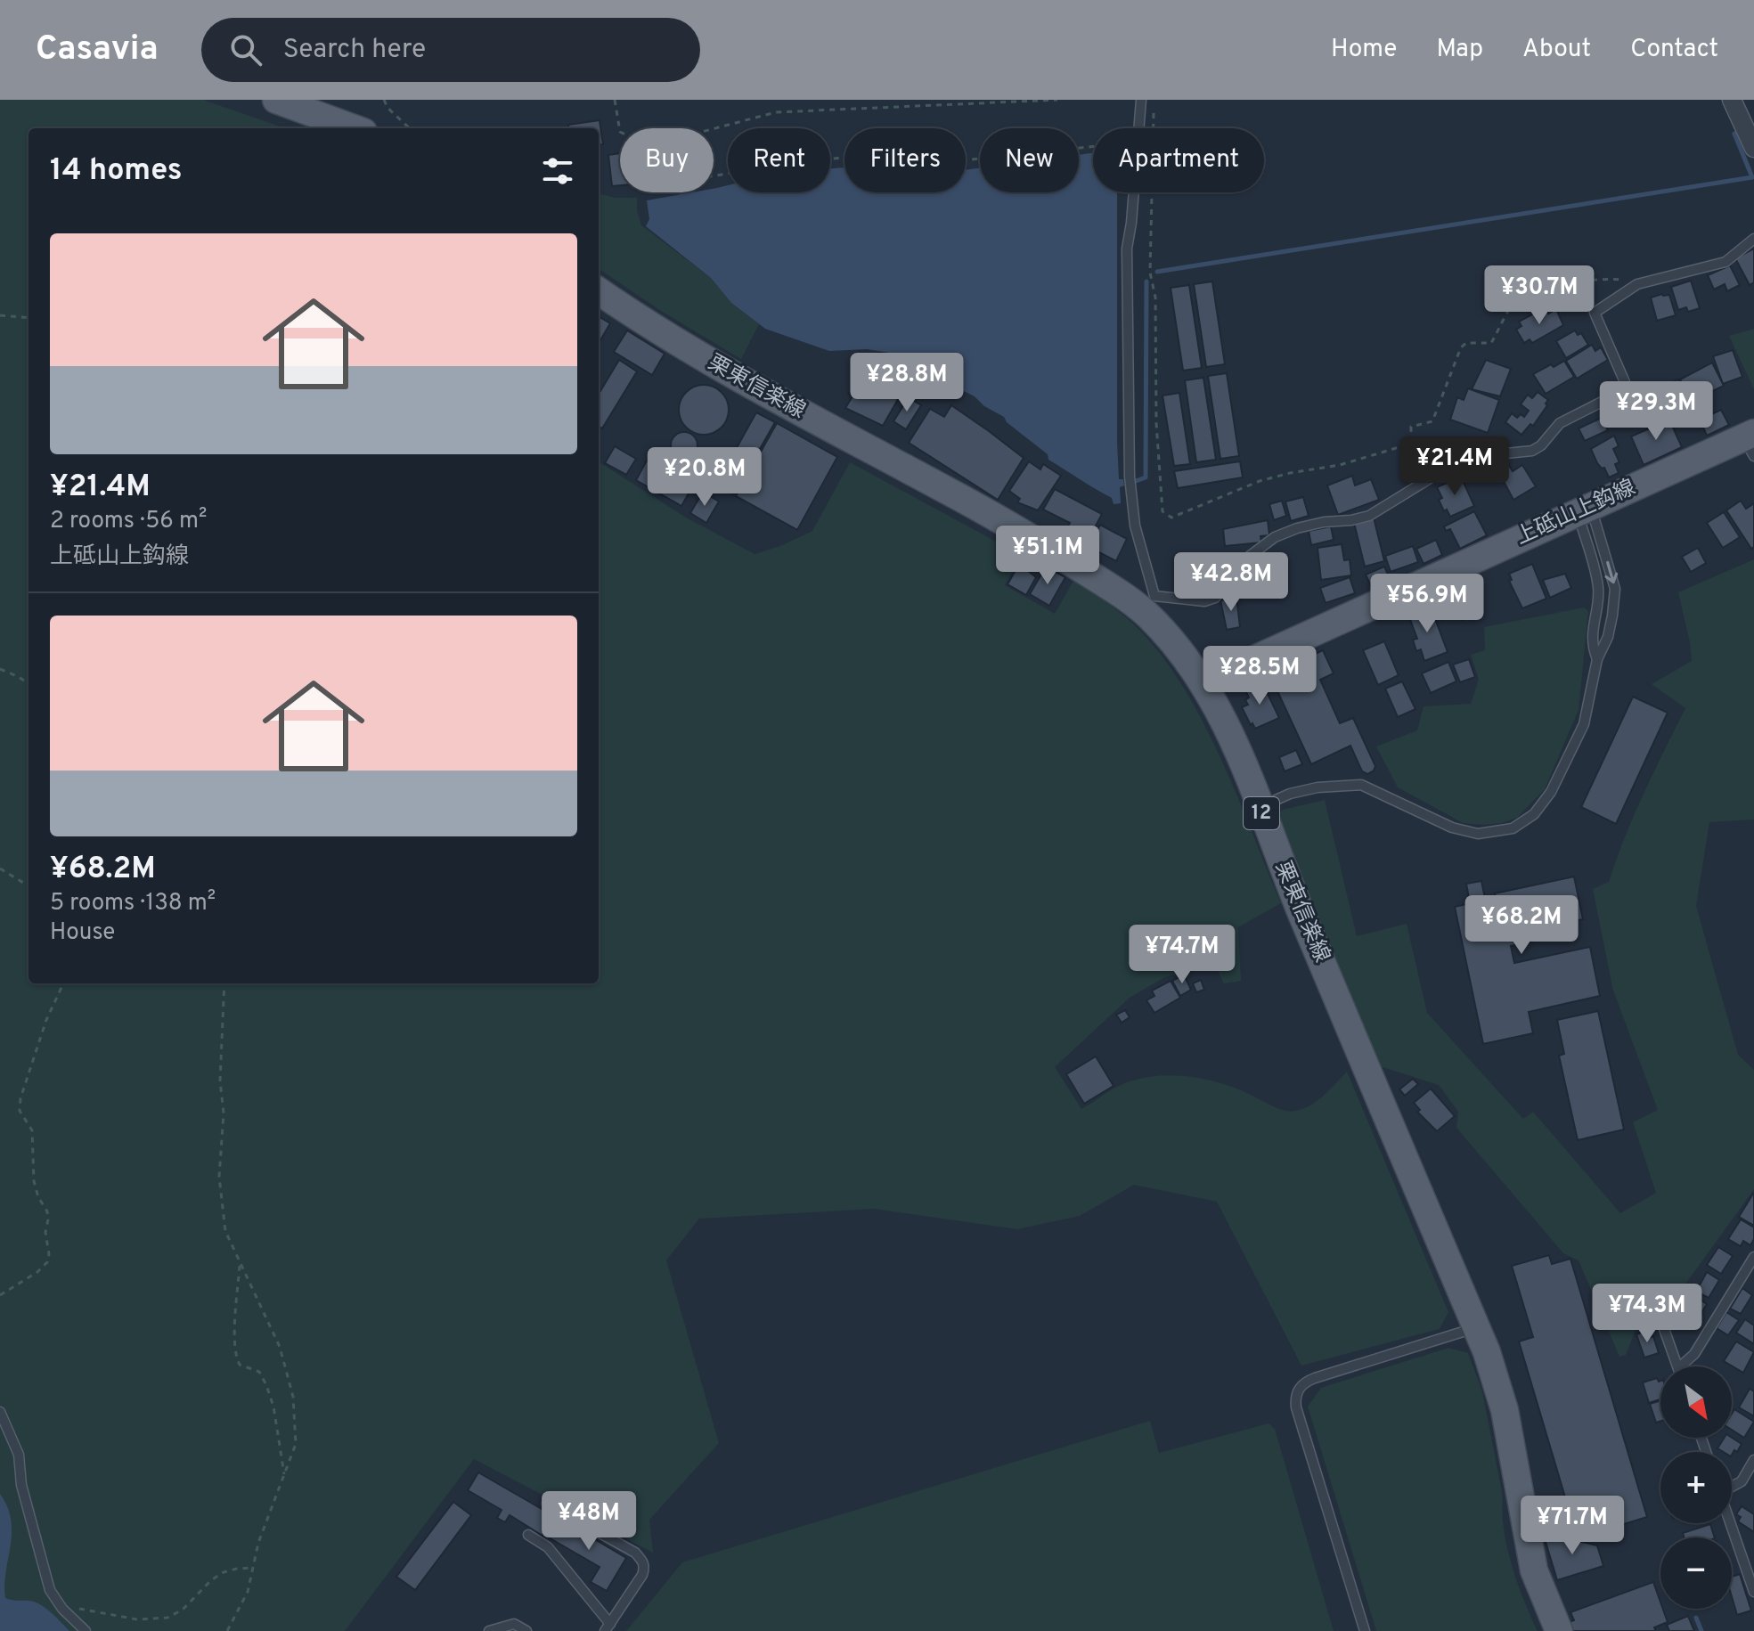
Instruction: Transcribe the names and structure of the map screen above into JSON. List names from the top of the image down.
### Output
{
  "streets": {
    "main road": ["栗東信楽線", "上砥山上鈎線", "12"]
  },
  "crossings": [
    ["栗東信楽線", "上砥山上鈎線"]
  ],
  "north": "bottom right",
  "page": {
    "header": "Casavia",
    "search": "Search here",
    "nav": [
      "Home",
      "Map",
      "About",
      "Contact"
    ],
    "chip": [
      "Buy",
      "Rent",
      "Filters",
      "New",
      "Apartment"
    ],
    "heading": "14 homes",
    "list": [
      {
        "name": "¥21.4M",
        "note": "2 rooms · 56 m² · 上砥山上鈎線"
      },
      {
        "name": "¥68.2M",
        "note": "5 rooms · 138 m² · House"
      }
    ],
    "price": [
      "¥30.7M",
      "¥28.8M",
      "¥29.3M",
      "¥21.4M",
      "¥20.8M",
      "¥51.1M",
      "¥42.8M",
      "¥56.9M",
      "¥28.5M",
      "¥68.2M",
      "¥74.7M",
      "¥74.3M",
      "¥48M",
      "¥71.7M"
    ],
    "map_buttons": ["+", "−"]
  }
}
